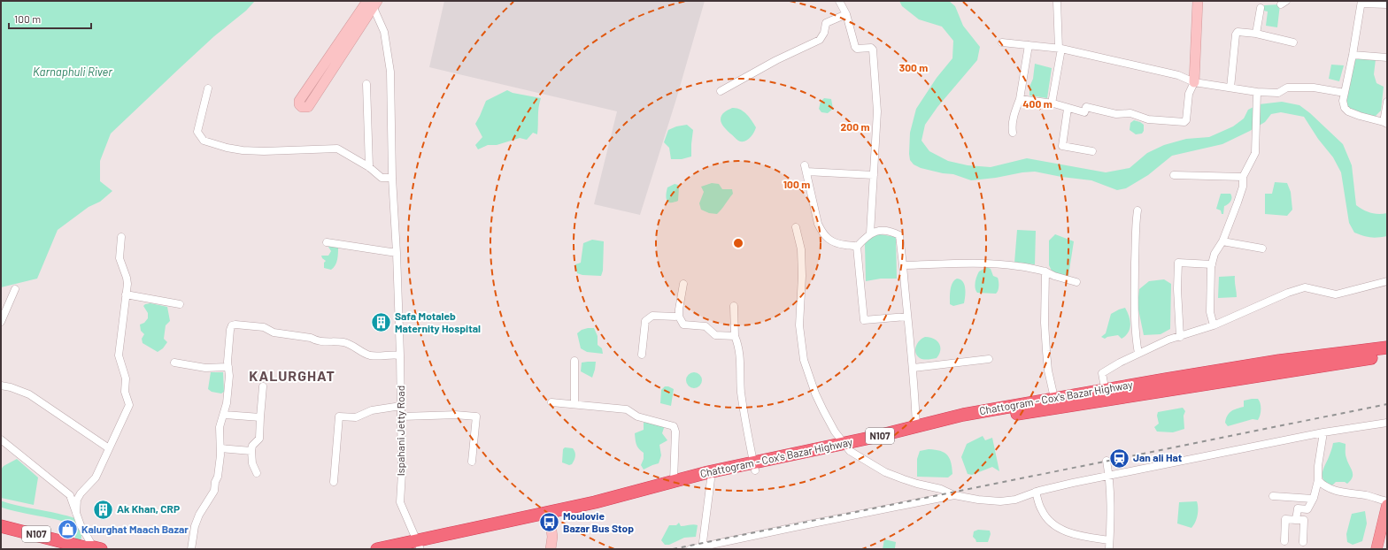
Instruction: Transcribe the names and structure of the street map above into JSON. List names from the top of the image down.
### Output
{
  "streets": {
    "highway": ["Chattogram - Cox's Bazar Highway", "N107"],
    "street": ["Ispahani Jetty Road"]
  },
  "crossings": [
    ["Chattogram - Cox's Bazar Highway", "Ispahani Jetty Road"]
  ],
  "districts": ["KALURGHAT"],
  "water": ["Karnaphuli River"],
  "places": {
    "building": ["Safa Motaleb Maternity Hospital", "Ak Khan, CRP"],
    "station": ["Jan ali Hat"],
    "bus stop": ["Moulovie Bazar Bus Stop"],
    "shop": ["Kalurghat Maach Bazar"]
  },
  "scale_bar": "100 m",
  "rings": [
    "300 m",
    "400 m",
    "200 m",
    "100 m"
  ]
}
